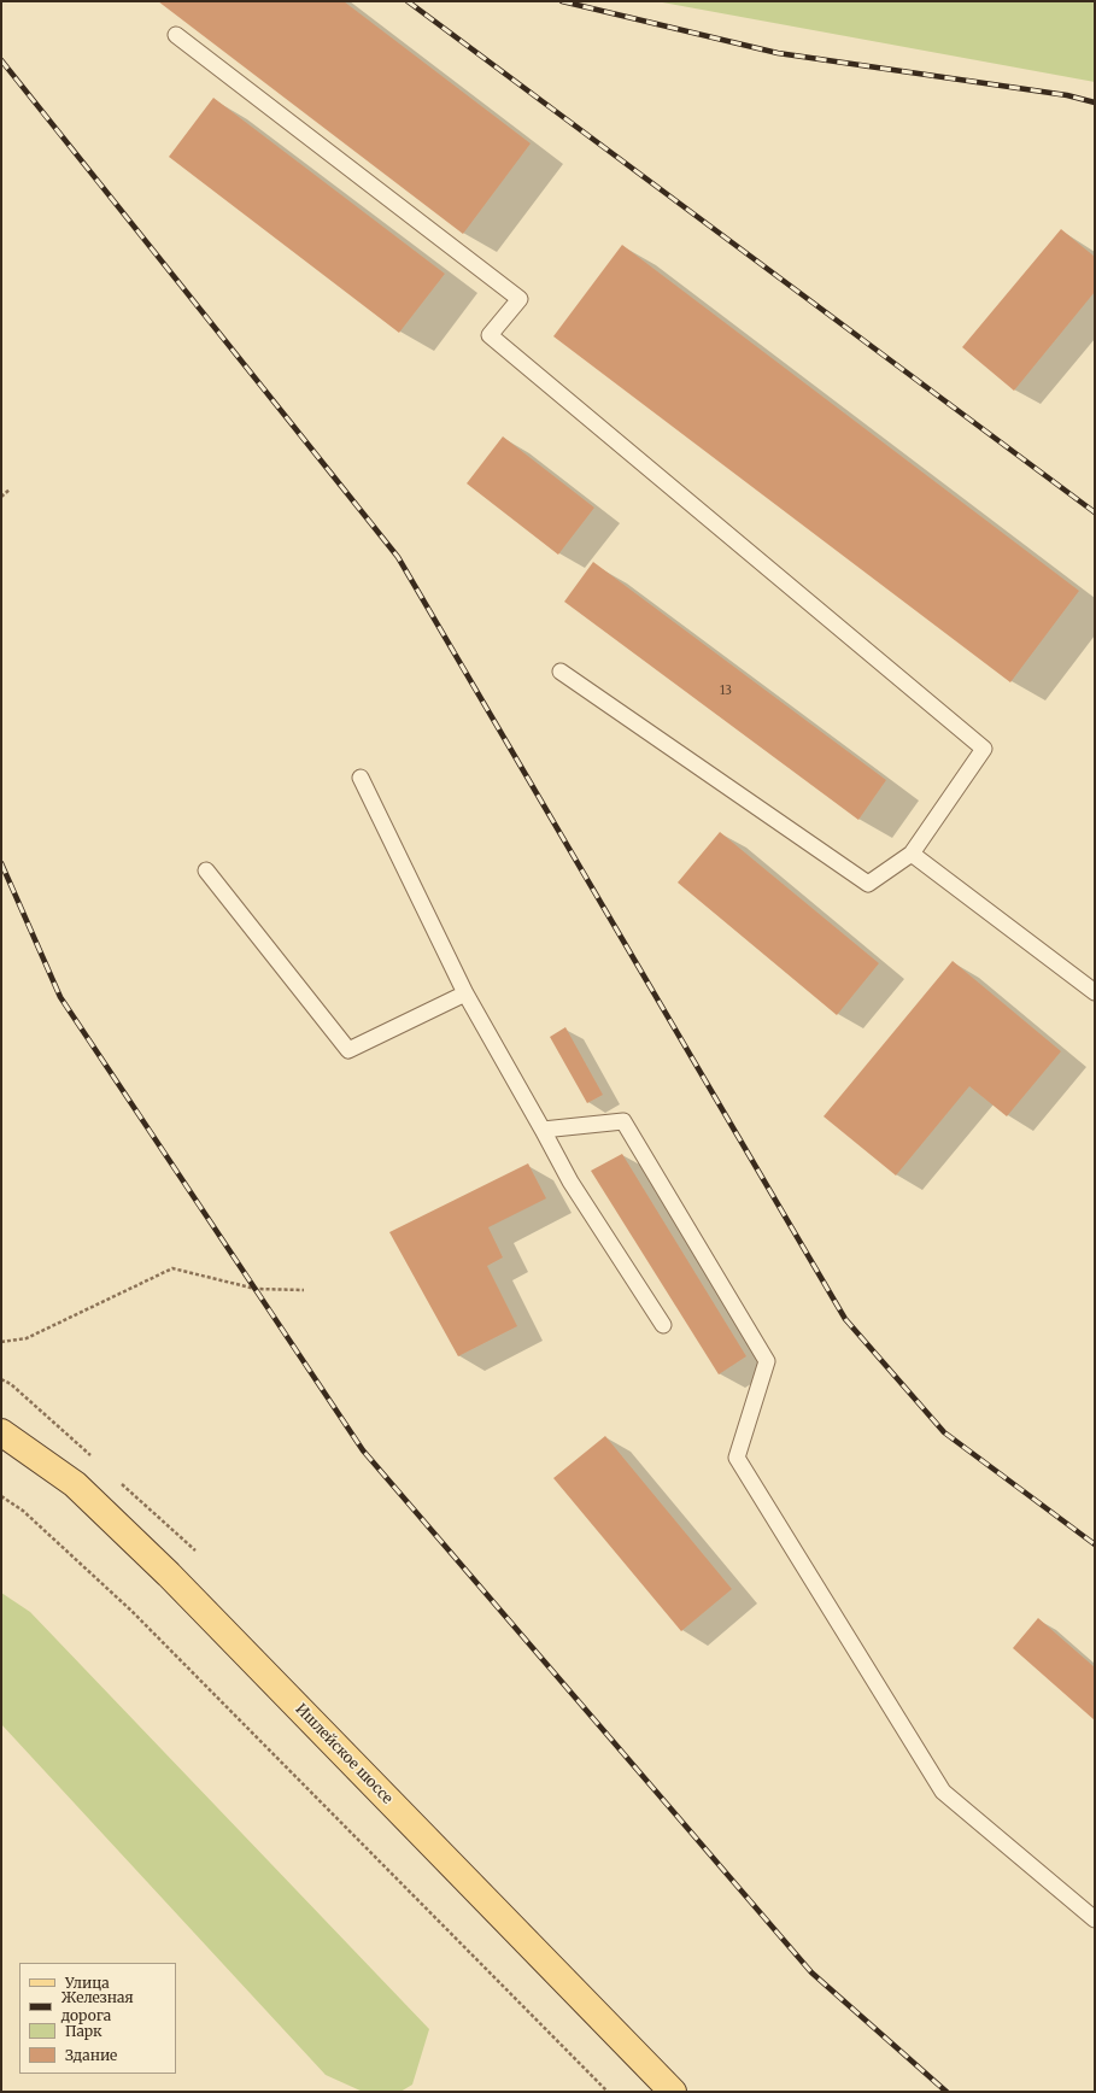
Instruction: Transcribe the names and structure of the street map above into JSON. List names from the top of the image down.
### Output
{
  "streets": {
    "main road": ["Ишлейское шоссе"]
  },
  "house_numbers": ["13"],
  "legend": [
    "Улица",
    "Железная дорога",
    "Парк",
    "Здание"
  ]
}
